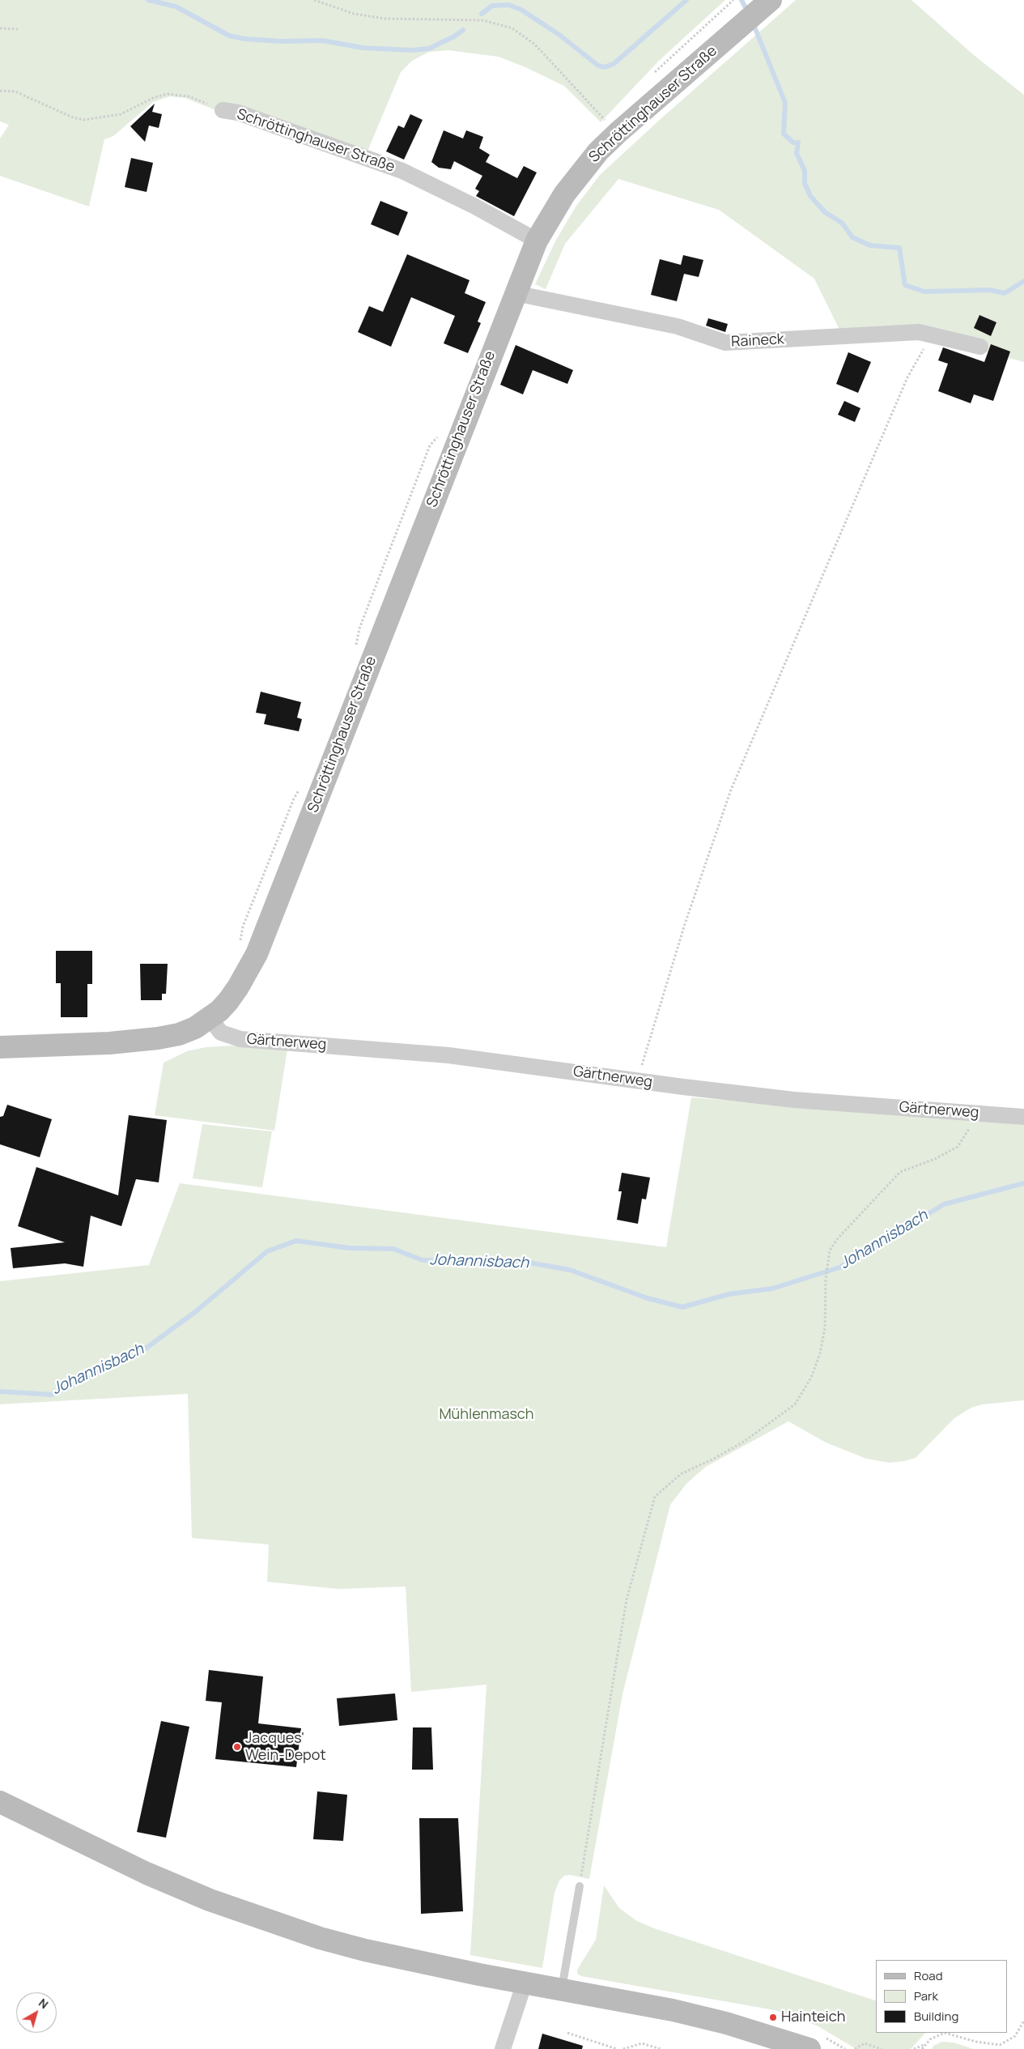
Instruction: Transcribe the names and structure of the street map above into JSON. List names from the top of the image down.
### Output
{
  "streets": {
    "main road": ["Schröttinghauser Straße"],
    "street": ["Raineck", "Gärtnerweg"]
  },
  "crossings": [
    ["Schröttinghauser Straße", "Raineck"],
    ["Schröttinghauser Straße", "Gärtnerweg"]
  ],
  "water": ["Johannisbach"],
  "parks": ["Mühlenmasch"],
  "places": ["Jacques' Wein-Depot", "Hainteich"],
  "legend": ["Road", "Park", "Building"],
  "north": "top right"
}
